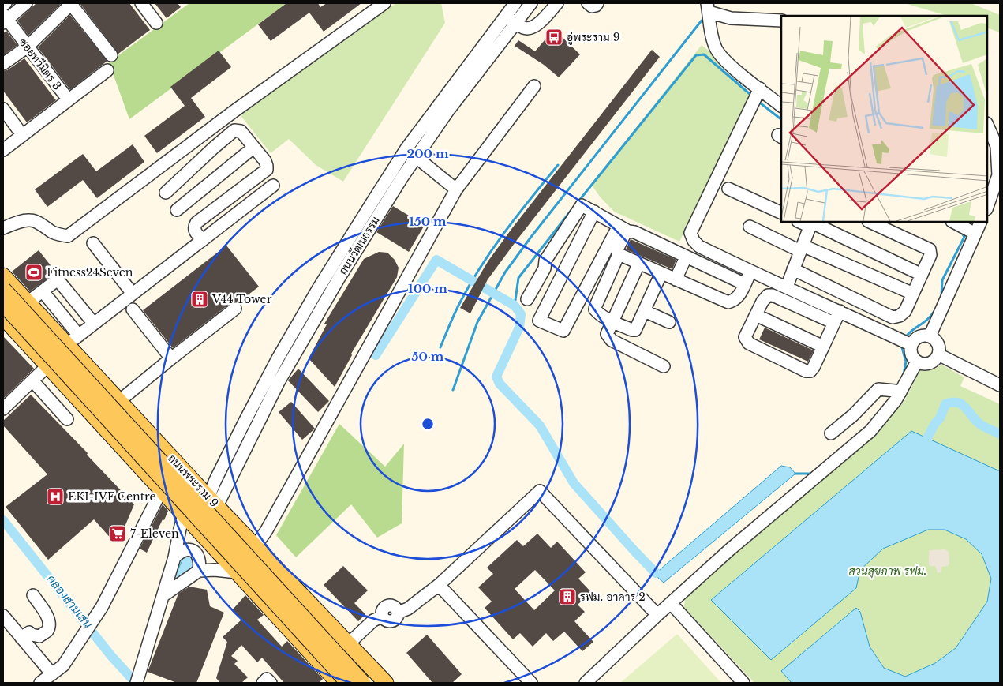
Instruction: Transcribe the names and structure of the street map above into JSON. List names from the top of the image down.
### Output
{
  "streets": {
    "main road": ["ถนนพระราม 9"],
    "street": ["ซอยทวีมิตร 3", "ถนนวัฒนธรรม"]
  },
  "crossings": [
    ["ถนนวัฒนธรรม", "ถนนพระราม 9"]
  ],
  "water": ["คลองสามเสน"],
  "parks": ["สวนสุขภาพ รฟม."],
  "places": {
    "bus stop": ["อู่พระราม 9"],
    "sports": ["Fitness24Seven"],
    "building": ["V44 Tower", "รฟม. อาคาร 2"],
    "hospital": ["EKI-IVF Centre"],
    "supermarket": ["7-Eleven"]
  },
  "rings": [
    "200 m",
    "150 m",
    "100 m",
    "50 m"
  ]
}
